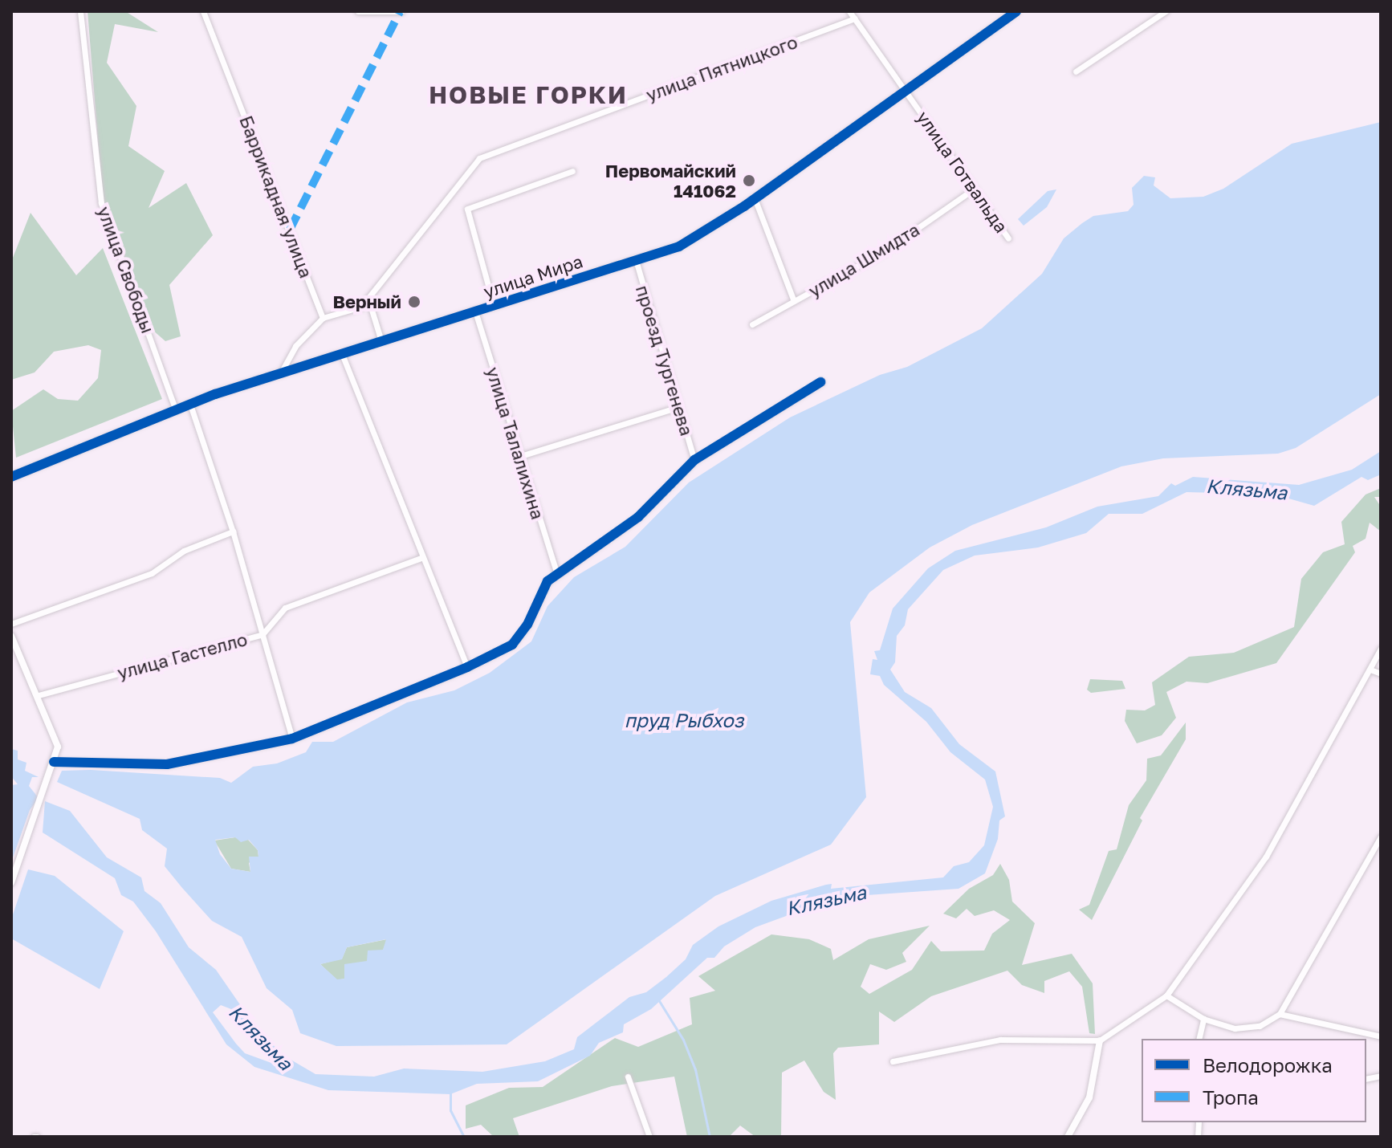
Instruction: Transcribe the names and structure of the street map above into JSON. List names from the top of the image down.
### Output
{
  "streets": {
    "street": [
      "улица Пятницкого",
      "улица Готвальда",
      "Баррикадная улица",
      "улица Шмидта",
      "улица Свободы",
      "улица Мира",
      "проезд Тургенева",
      "улица Талалихина",
      "улица Гастелло"
    ]
  },
  "crossings": [
    ["улица Пятницкого", "улица Готвальда"],
    ["улица Пятницкого", "Баррикадная улица"],
    ["улица Готвальда", "улица Шмидта"],
    ["улица Готвальда", "улица Мира"],
    ["улица Свободы", "улица Мира"],
    ["улица Мира", "проезд Тургенева"],
    ["улица Мира", "улица Талалихина"]
  ],
  "districts": ["НОВЫЕ ГОРКИ"],
  "water": ["Клязьма", "пруд Рыбхоз"],
  "places": ["Первомайский 141062", "Верный"],
  "legend": ["Велодорожка", "Тропа"]
}
